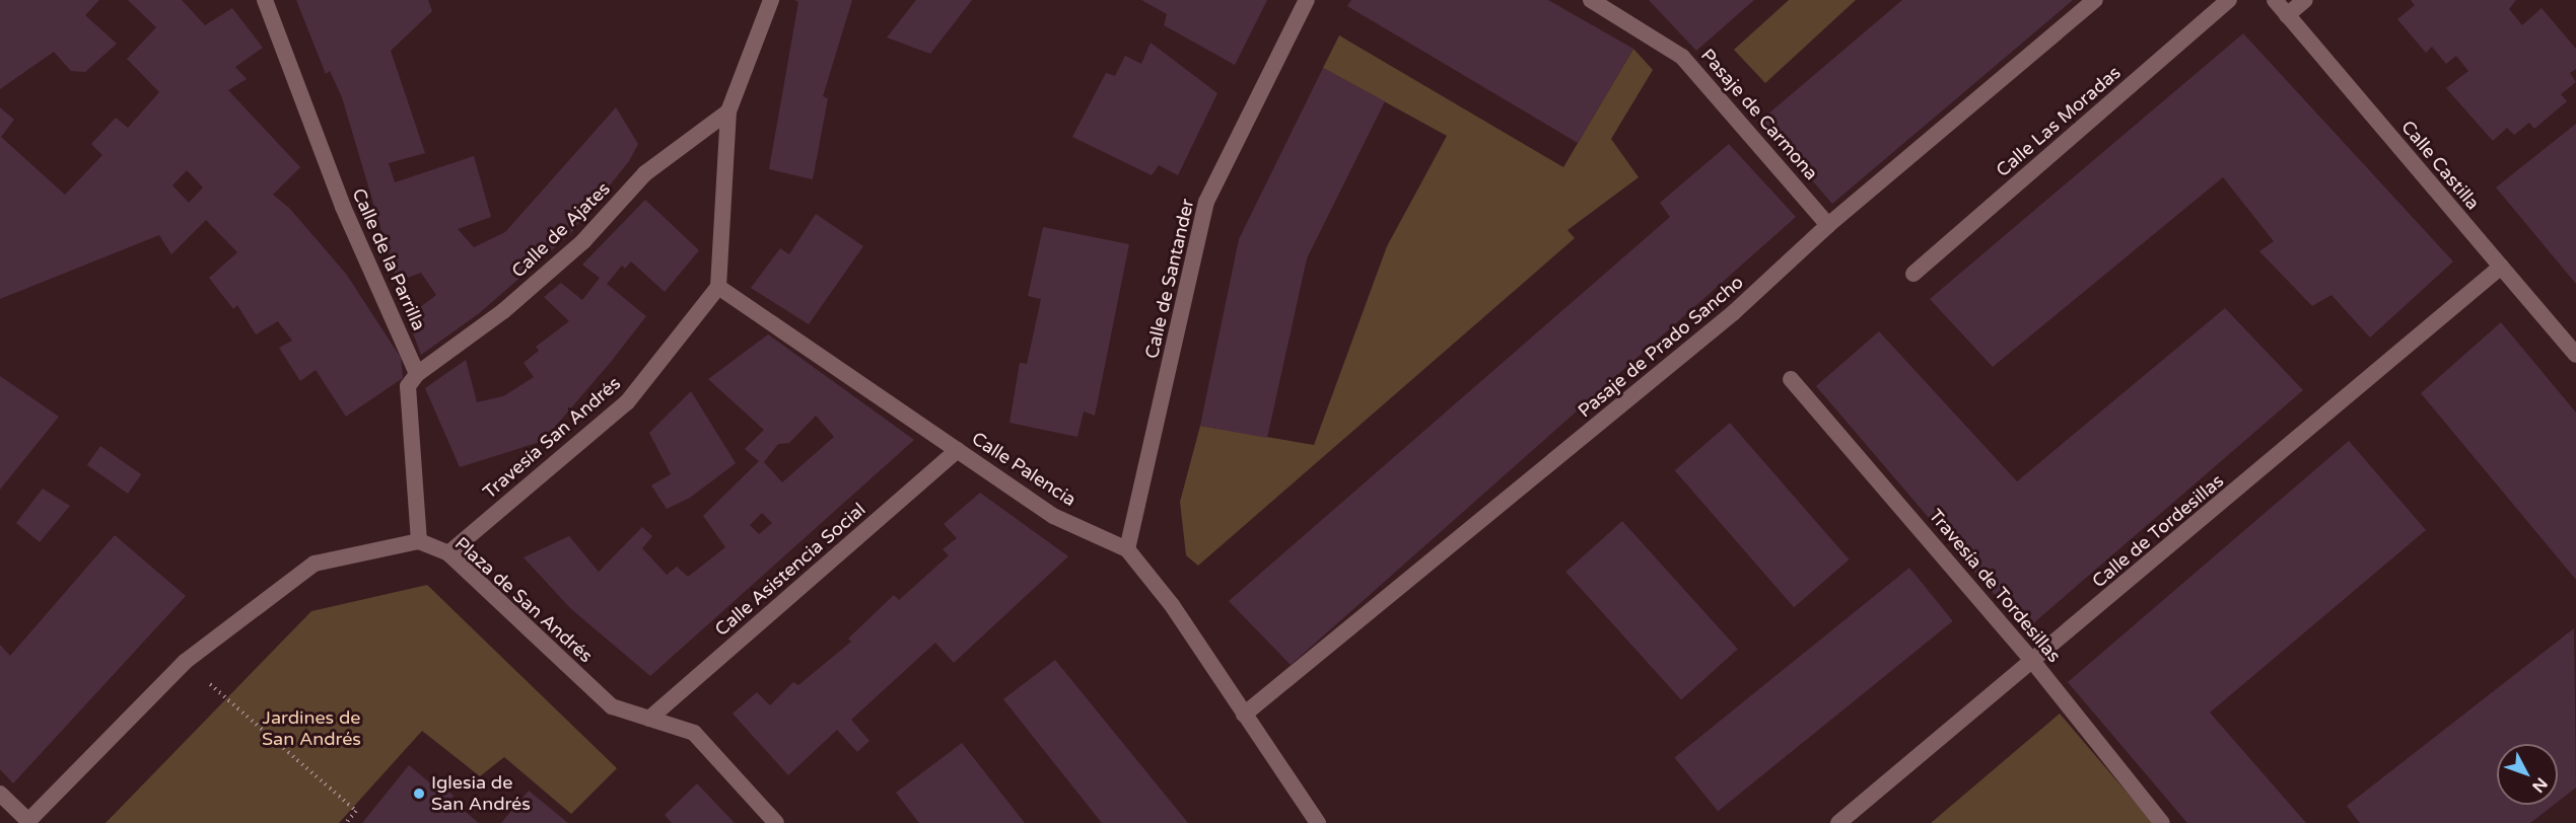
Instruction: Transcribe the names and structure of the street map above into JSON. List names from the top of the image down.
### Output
{
  "streets": {
    "street": [
      "Pasaje de Carmona",
      "Calle Las Moradas",
      "Calle Castilla",
      "Calle de Ajates",
      "Calle de la Parrilla",
      "Calle de Santander",
      "Pasaje de Prado Sancho",
      "Travesía San Andrés",
      "Calle Palencia",
      "Calle de Tordesillas",
      "Calle Asistencia Social",
      "Travesía de Tordesillas",
      "Plaza de San Andrés"
    ]
  },
  "crossings": [
    ["Pasaje de Carmona", "Pasaje de Prado Sancho"],
    ["Calle Castilla", "Calle de Tordesillas"],
    ["Calle de Ajates", "Calle de la Parrilla"],
    ["Calle de Santander", "Calle Palencia"],
    ["Pasaje de Prado Sancho", "Calle Palencia"],
    ["Travesía San Andrés", "Calle Palencia"],
    ["Travesía San Andrés", "Plaza de San Andrés"],
    ["Calle Palencia", "Calle Asistencia Social"],
    ["Calle de Tordesillas", "Travesía de Tordesillas"],
    ["Calle Asistencia Social", "Plaza de San Andrés"]
  ],
  "parks": ["Jardines de San Andrés"],
  "places": ["Iglesia de San Andrés"],
  "north": "bottom right"
}
